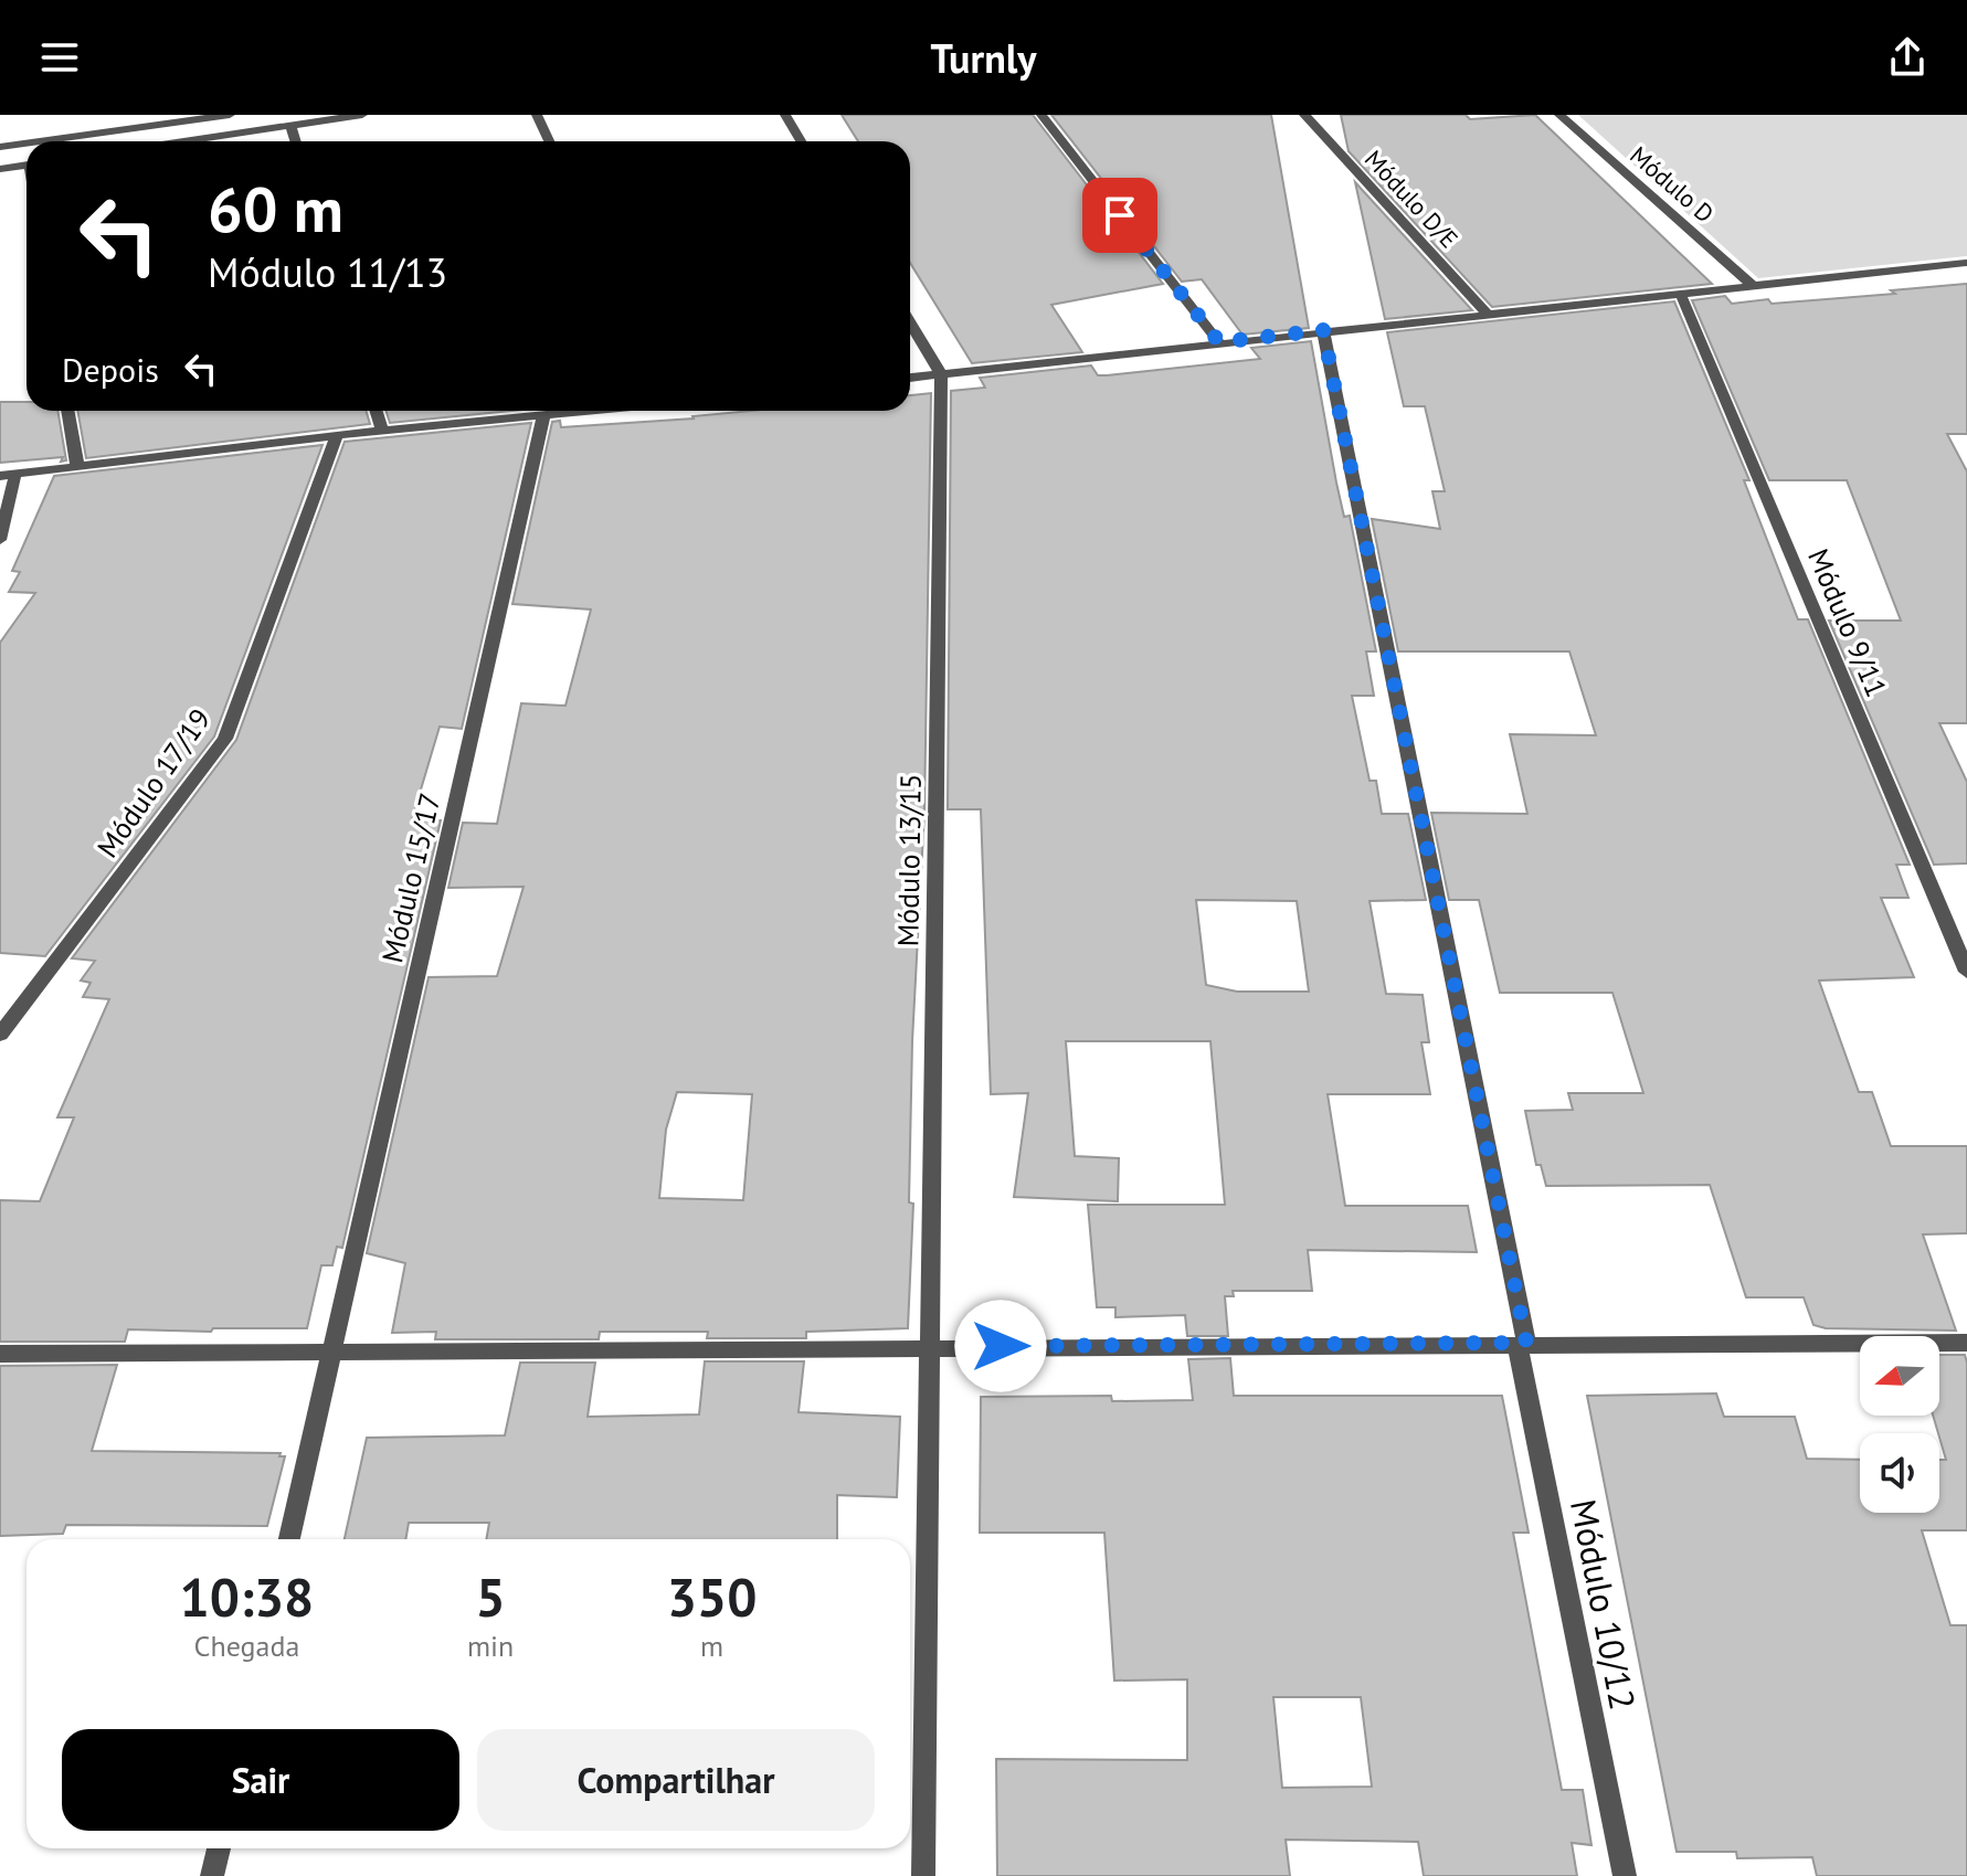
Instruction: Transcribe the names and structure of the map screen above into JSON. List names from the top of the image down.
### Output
{
  "streets": {
    "street": [
      "Módulo D",
      "Módulo D/E",
      "Módulo 9/11",
      "Módulo 17/19",
      "Módulo 13/15",
      "Módulo 15/17",
      "Módulo 10/12"
    ]
  },
  "north": "left",
  "page": {
    "header": "Turnly",
    "turn": ["60 m", "Módulo 11/13"],
    "then": "Depois",
    "eta": [
      "10:38",
      "Chegada",
      "5",
      "min",
      "350",
      "m"
    ],
    "buttons": ["Sair", "Compartilhar"]
  }
}
